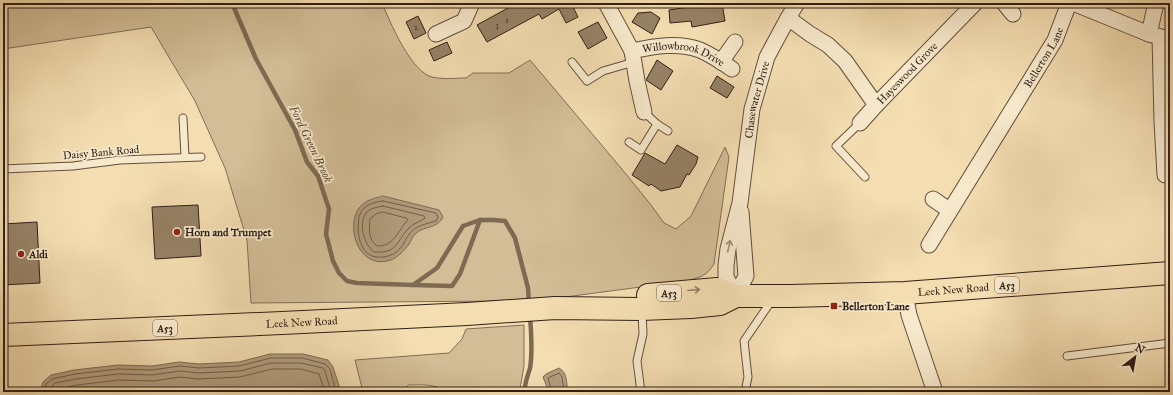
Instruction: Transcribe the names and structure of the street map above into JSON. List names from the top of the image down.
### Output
{
  "streets": {
    "highway": ["A53", "Leek New Road"],
    "street": [
      "Bellerton Lane",
      "Willowbrook Drive",
      "Hayeswood Grove",
      "Chasewater Drive"
    ],
    "lane": ["Daisy Bank Road"]
  },
  "crossings": [
    ["Hayeswood Grove", "Chasewater Drive"],
    ["Chasewater Drive", "Leek New Road"]
  ],
  "water": ["Ford Green Brook"],
  "places": {
    "other": ["Horn and Trumpet", "Aldi"],
    "transit": ["Bellerton Lane"]
  },
  "house_numbers": ["1", "3", "2"],
  "north": "top right"
}
